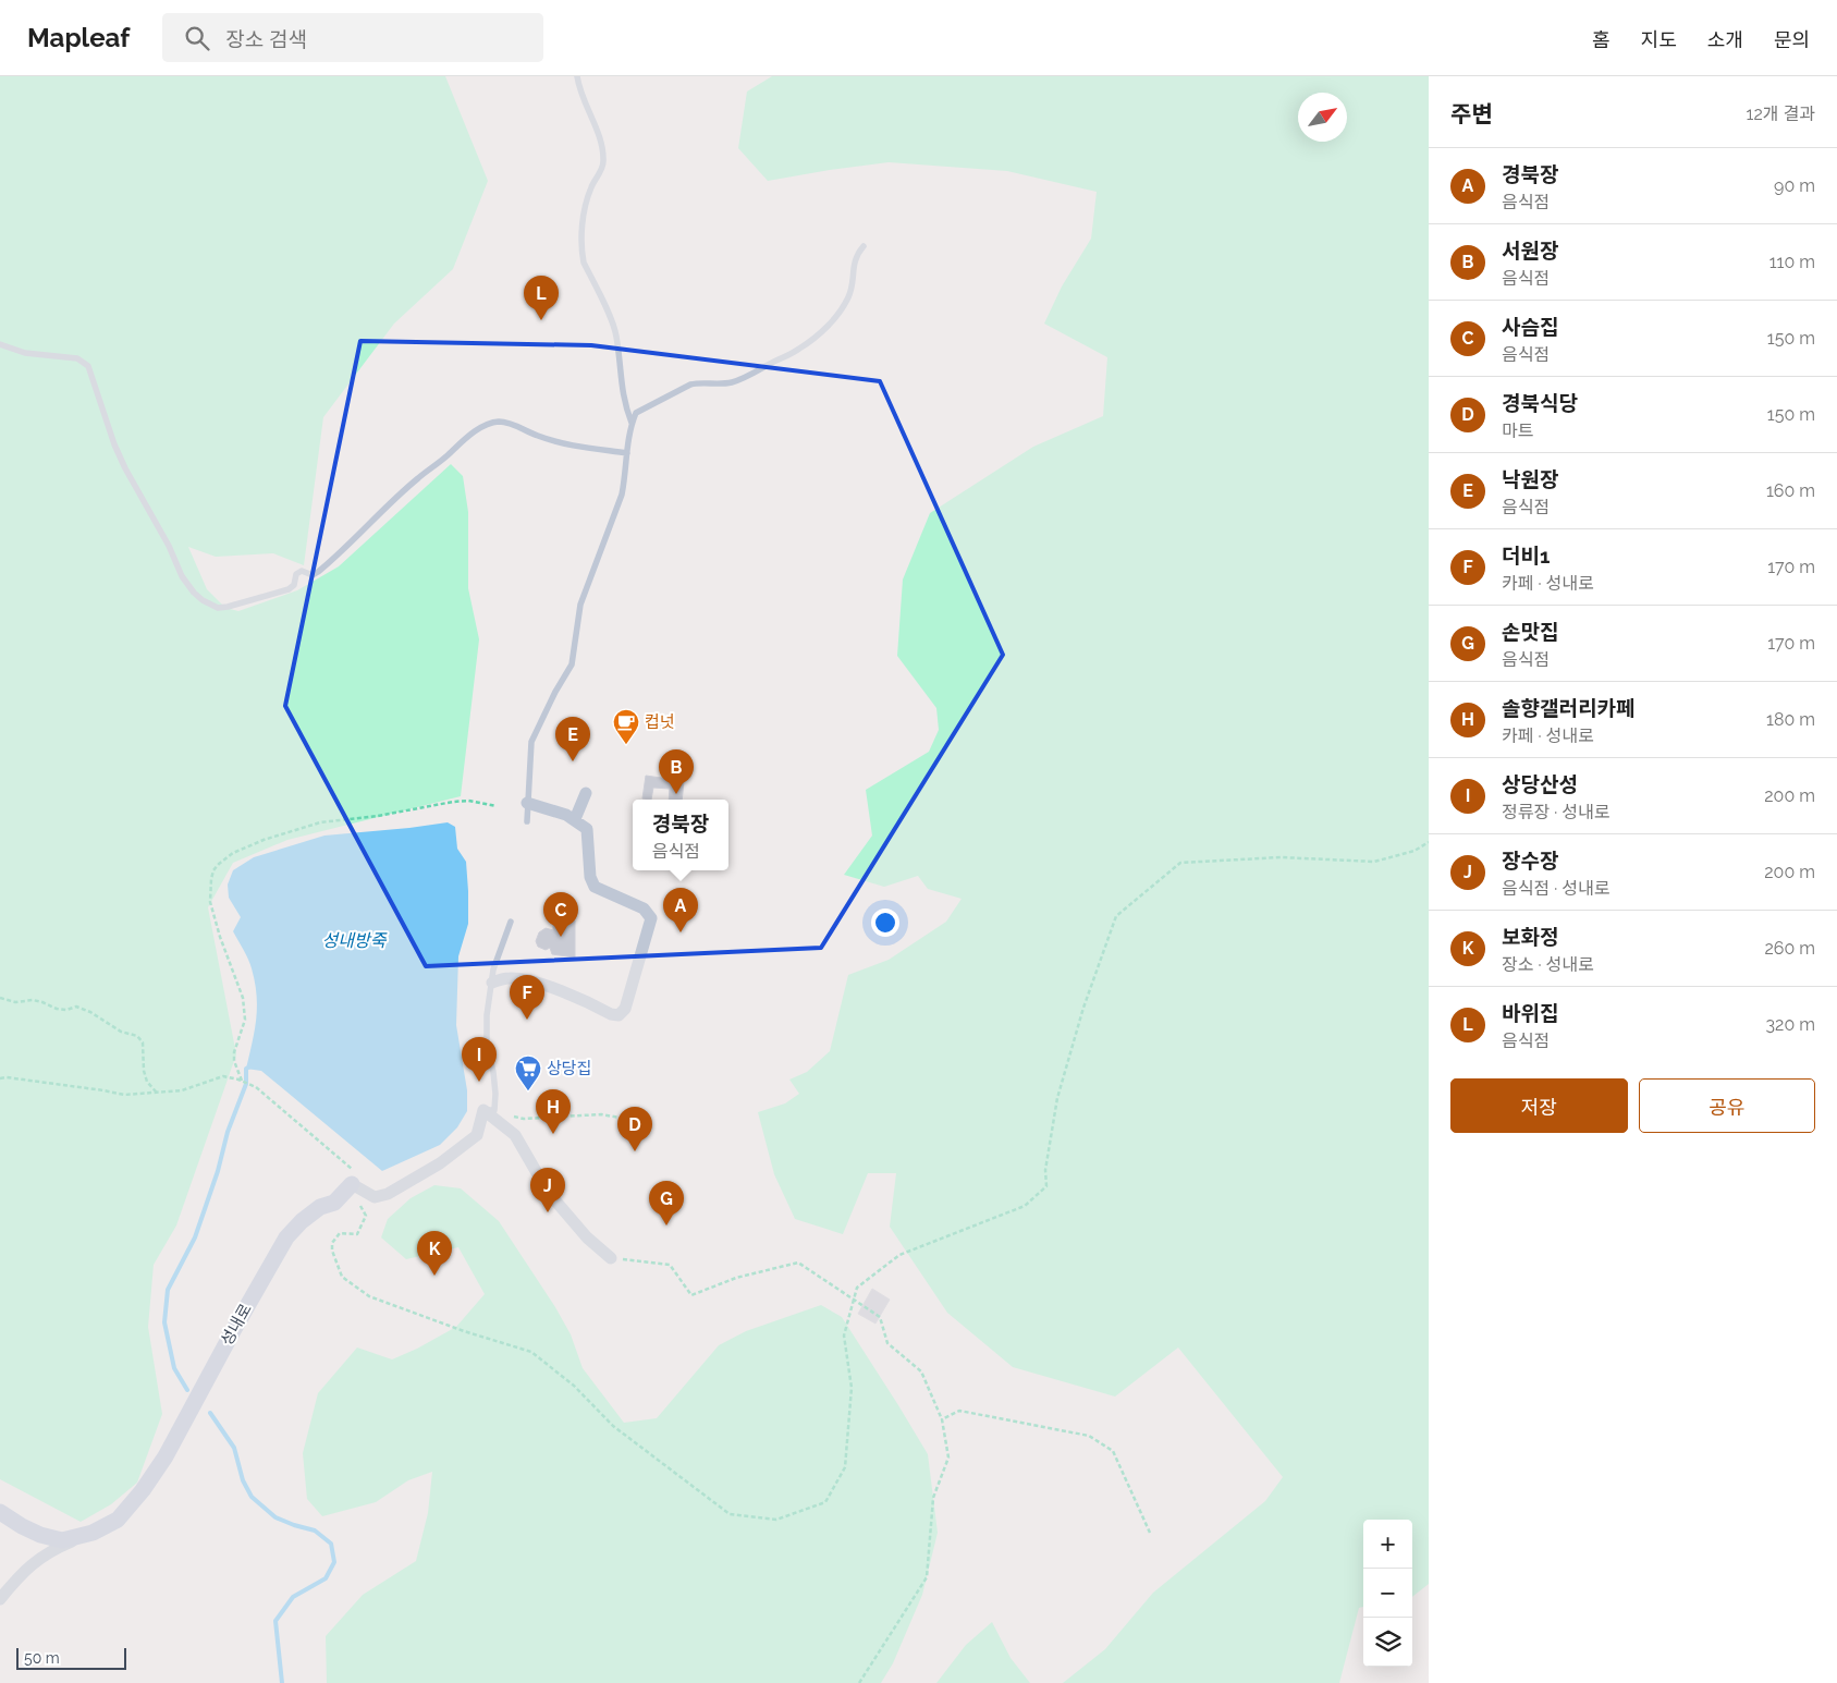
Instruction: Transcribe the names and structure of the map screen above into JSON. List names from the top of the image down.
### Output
{
  "streets": {
    "street": ["성내로"]
  },
  "water": ["성내방죽"],
  "places": {
    "cafe": ["컵넛"],
    "supermarket": ["상당집"]
  },
  "scale_bar": "50 m",
  "north": "top right",
  "page": {
    "header": "Mapleaf",
    "search": "장소 검색",
    "nav": [
      "홈",
      "지도",
      "소개",
      "문의"
    ],
    "heading": ["주변", "12개 결과"],
    "list": [
      {
        "mark": "A",
        "name": "경북장",
        "note": "음식점",
        "value": "90 m"
      },
      {
        "mark": "B",
        "name": "서원장",
        "note": "음식점",
        "value": "110 m"
      },
      {
        "mark": "C",
        "name": "사슴집",
        "note": "음식점",
        "value": "150 m"
      },
      {
        "mark": "D",
        "name": "경북식당",
        "note": "마트",
        "value": "150 m"
      },
      {
        "mark": "E",
        "name": "낙원장",
        "note": "음식점",
        "value": "160 m"
      },
      {
        "mark": "F",
        "name": "더비1",
        "note": "카페 · 성내로",
        "value": "170 m"
      },
      {
        "mark": "G",
        "name": "손맛집",
        "note": "음식점",
        "value": "170 m"
      },
      {
        "mark": "H",
        "name": "솔향갤러리카페",
        "note": "카페 · 성내로",
        "value": "180 m"
      },
      {
        "mark": "I",
        "name": "상당산성",
        "note": "정류장 · 성내로",
        "value": "200 m"
      },
      {
        "mark": "J",
        "name": "장수장",
        "note": "음식점 · 성내로",
        "value": "200 m"
      },
      {
        "mark": "K",
        "name": "보화정",
        "note": "장소 · 성내로",
        "value": "260 m"
      },
      {
        "mark": "L",
        "name": "바위집",
        "note": "음식점",
        "value": "320 m"
      }
    ],
    "pins": [
      "L",
      "E",
      "B",
      "A",
      "C",
      "F",
      "I",
      "H",
      "D",
      "J",
      "G",
      "K"
    ],
    "popup": ["경북장", "음식점"],
    "buttons": ["저장", "공유"],
    "map_buttons": ["+", "−"],
    "scale": "50 m"
  }
}
